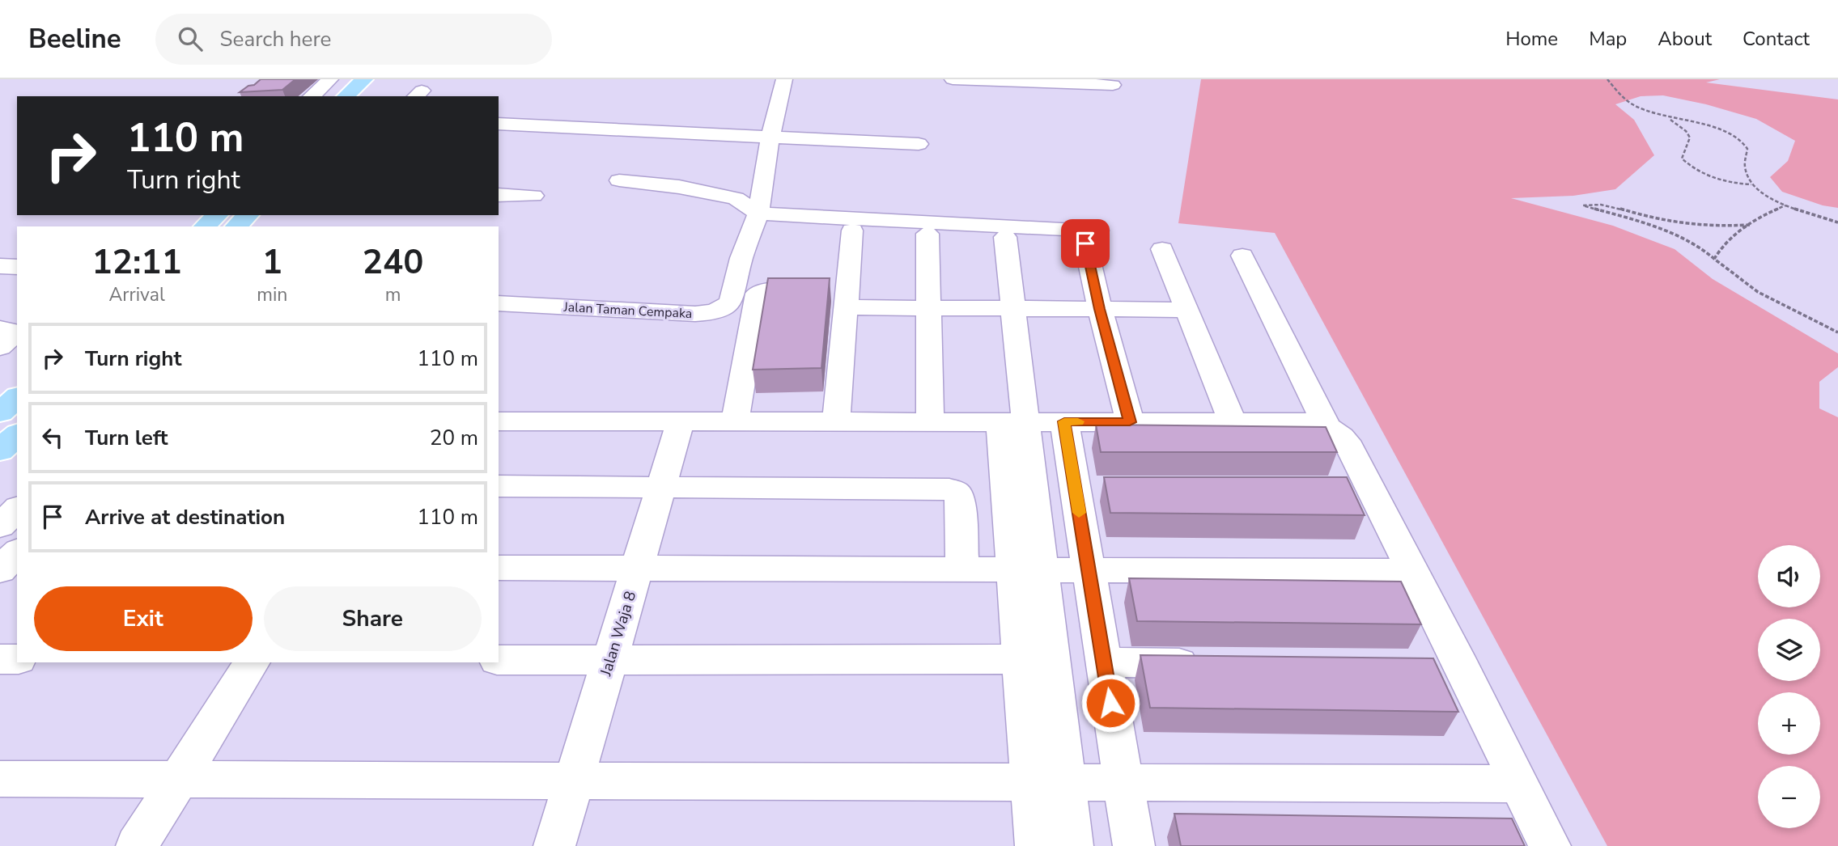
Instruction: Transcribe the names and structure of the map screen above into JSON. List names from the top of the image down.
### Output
{
  "streets": {
    "street": ["Jalan Taman Cempaka", "Jalan Waja 8"]
  },
  "page": {
    "header": "Beeline",
    "search": "Search here",
    "nav": [
      "Home",
      "Map",
      "About",
      "Contact"
    ],
    "turn": ["110 m", "Turn right"],
    "eta": [
      "12:11",
      "Arrival",
      "1",
      "min",
      "240",
      "m"
    ],
    "list": [
      {
        "name": "Turn right",
        "value": "110 m"
      },
      {
        "name": "Turn left",
        "value": "20 m"
      },
      {
        "name": "Arrive at destination",
        "value": "110 m"
      }
    ],
    "map_buttons": ["+", "−"],
    "buttons": ["Exit", "Share"]
  }
}
